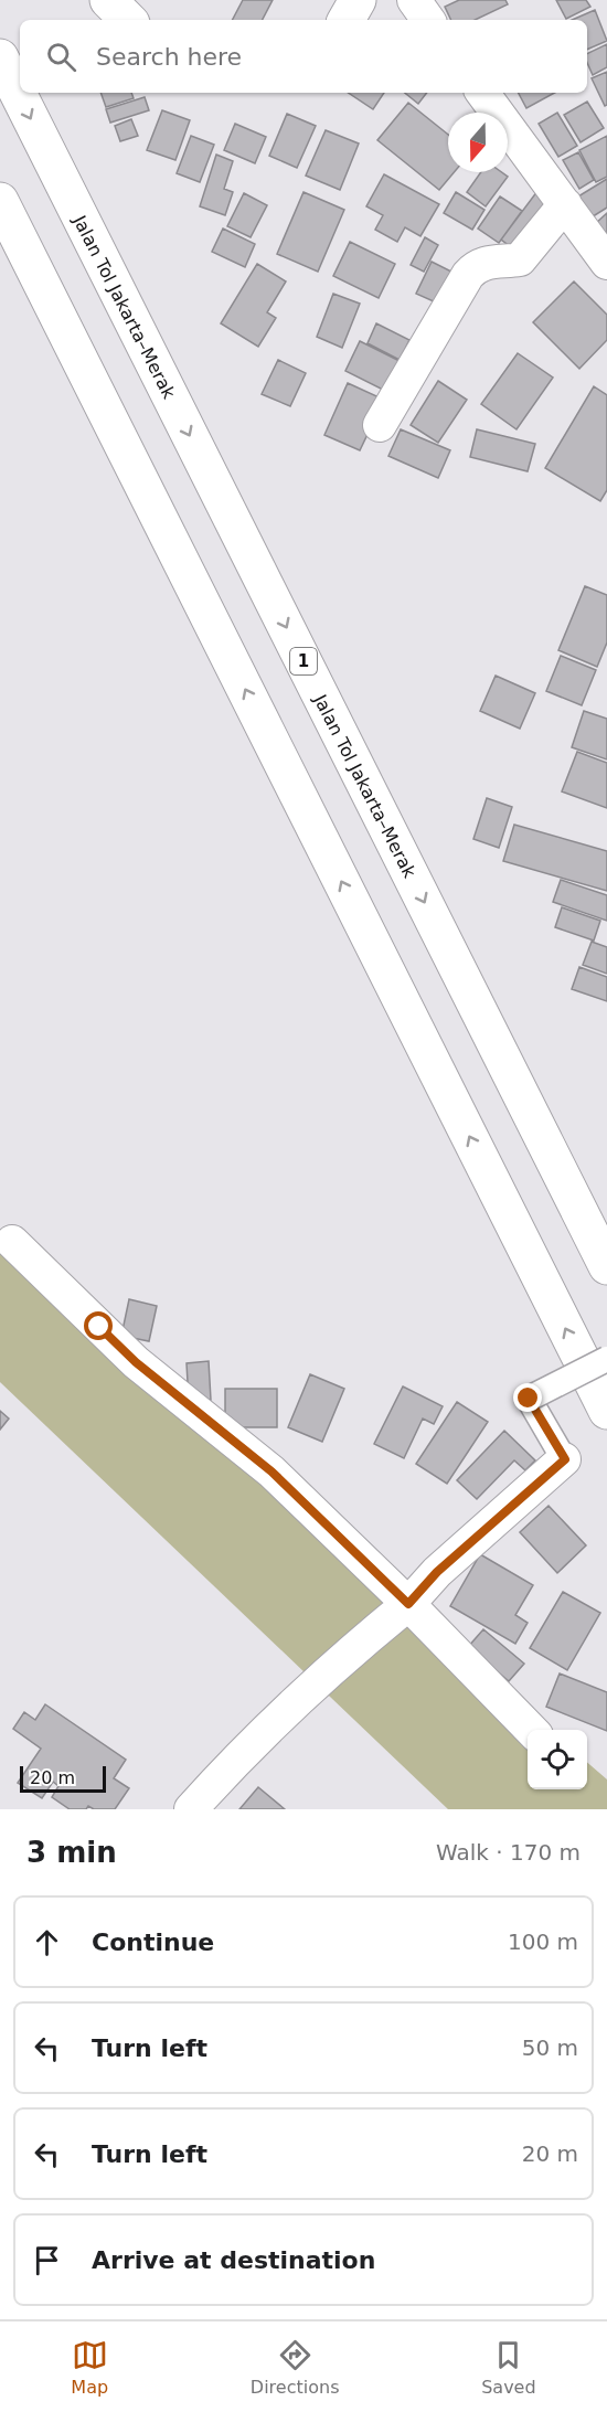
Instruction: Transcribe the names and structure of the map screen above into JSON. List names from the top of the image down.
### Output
{
  "streets": {
    "main road": ["Jalan Tol Jakarta–Merak", "1"]
  },
  "scale_bar": "20 m",
  "north": "bottom",
  "page": {
    "search": "Search here",
    "scale": "20 m",
    "heading": ["3 min", "Walk · 170 m"],
    "list": [
      ["Continue", "100 m"],
      ["Turn left", "50 m"],
      ["Turn left", "20 m"],
      "Arrive at destination"
    ],
    "nav": ["Map", "Directions", "Saved"]
  }
}
